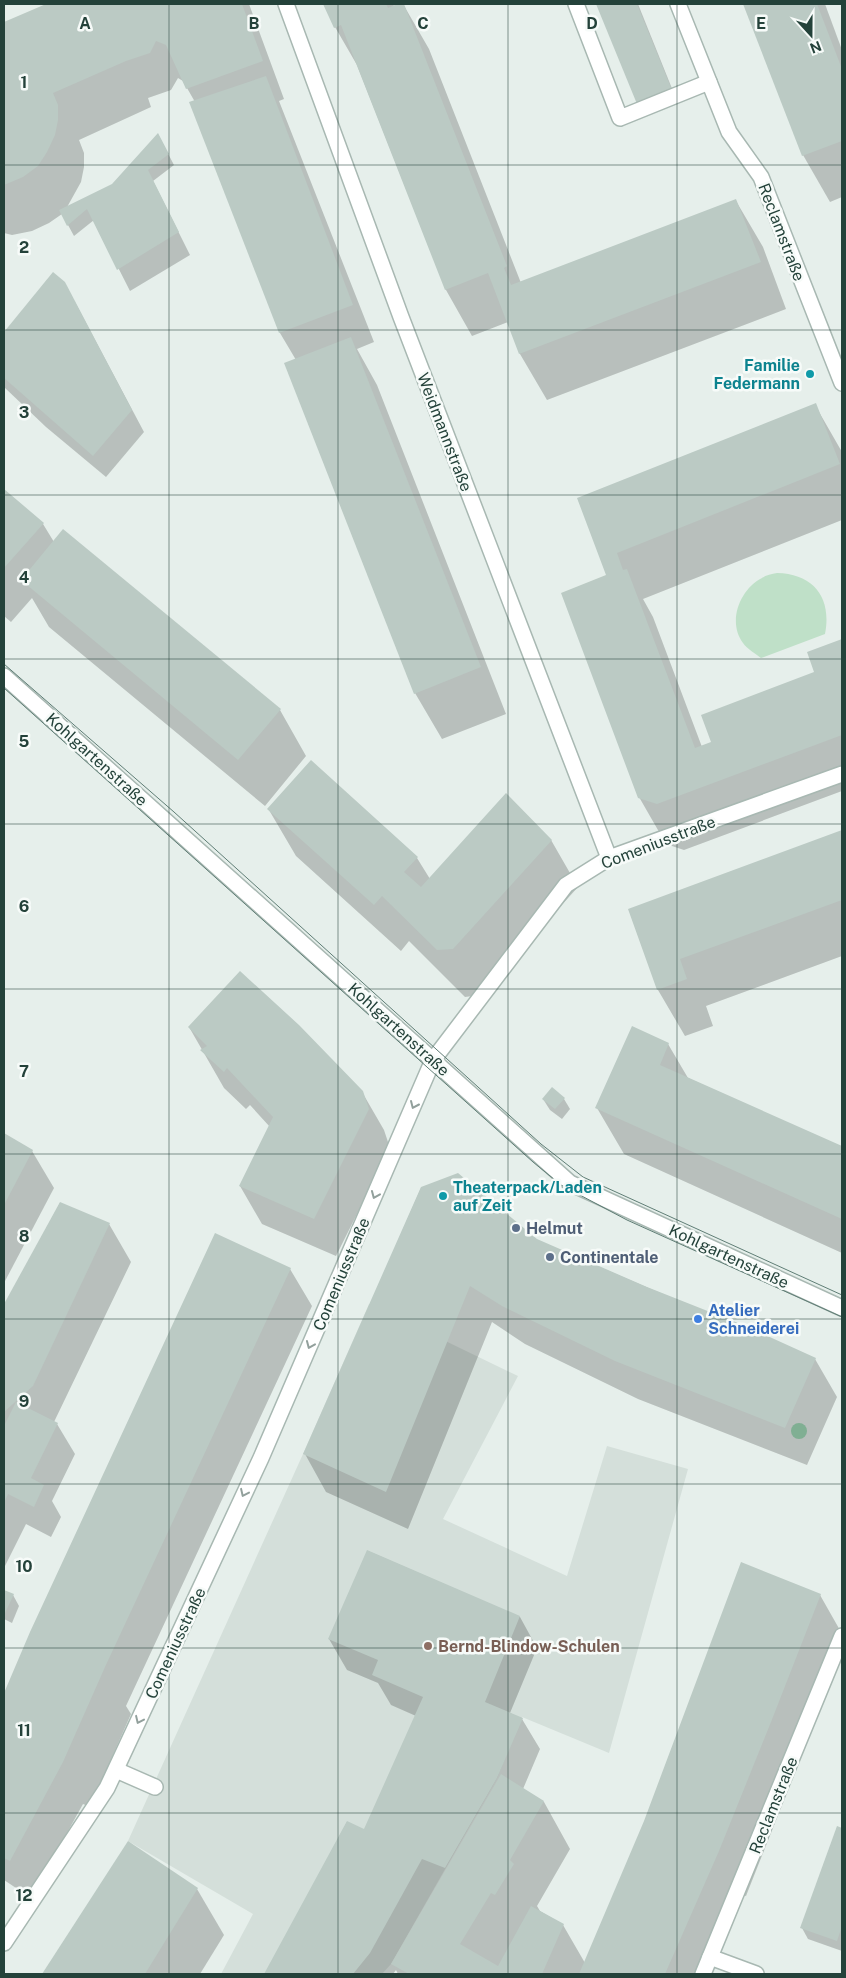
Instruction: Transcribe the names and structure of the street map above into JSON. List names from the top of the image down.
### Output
{
  "streets": {
    "street": [
      "Reclamstraße",
      "Weidmannstraße",
      "Kohlgartenstraße",
      "Comeniusstraße"
    ]
  },
  "crossings": [
    ["Weidmannstraße", "Comeniusstraße"],
    ["Kohlgartenstraße", "Comeniusstraße"]
  ],
  "one_way": ["Comeniusstraße"],
  "places": [
    "Familie Federmann",
    "Theaterpack/Laden auf Zeit",
    "Helmut",
    "Continentale",
    "Atelier Schneiderei",
    "Bernd-Blindow-Schulen"
  ],
  "north": "bottom",
  "grid": {
    "columns": [
      "A",
      "B",
      "C",
      "D",
      "E"
    ],
    "rows": [
      "1",
      "2",
      "3",
      "4",
      "5",
      "6",
      "7",
      "8",
      "9",
      "10",
      "11",
      "12"
    ]
  }
}
